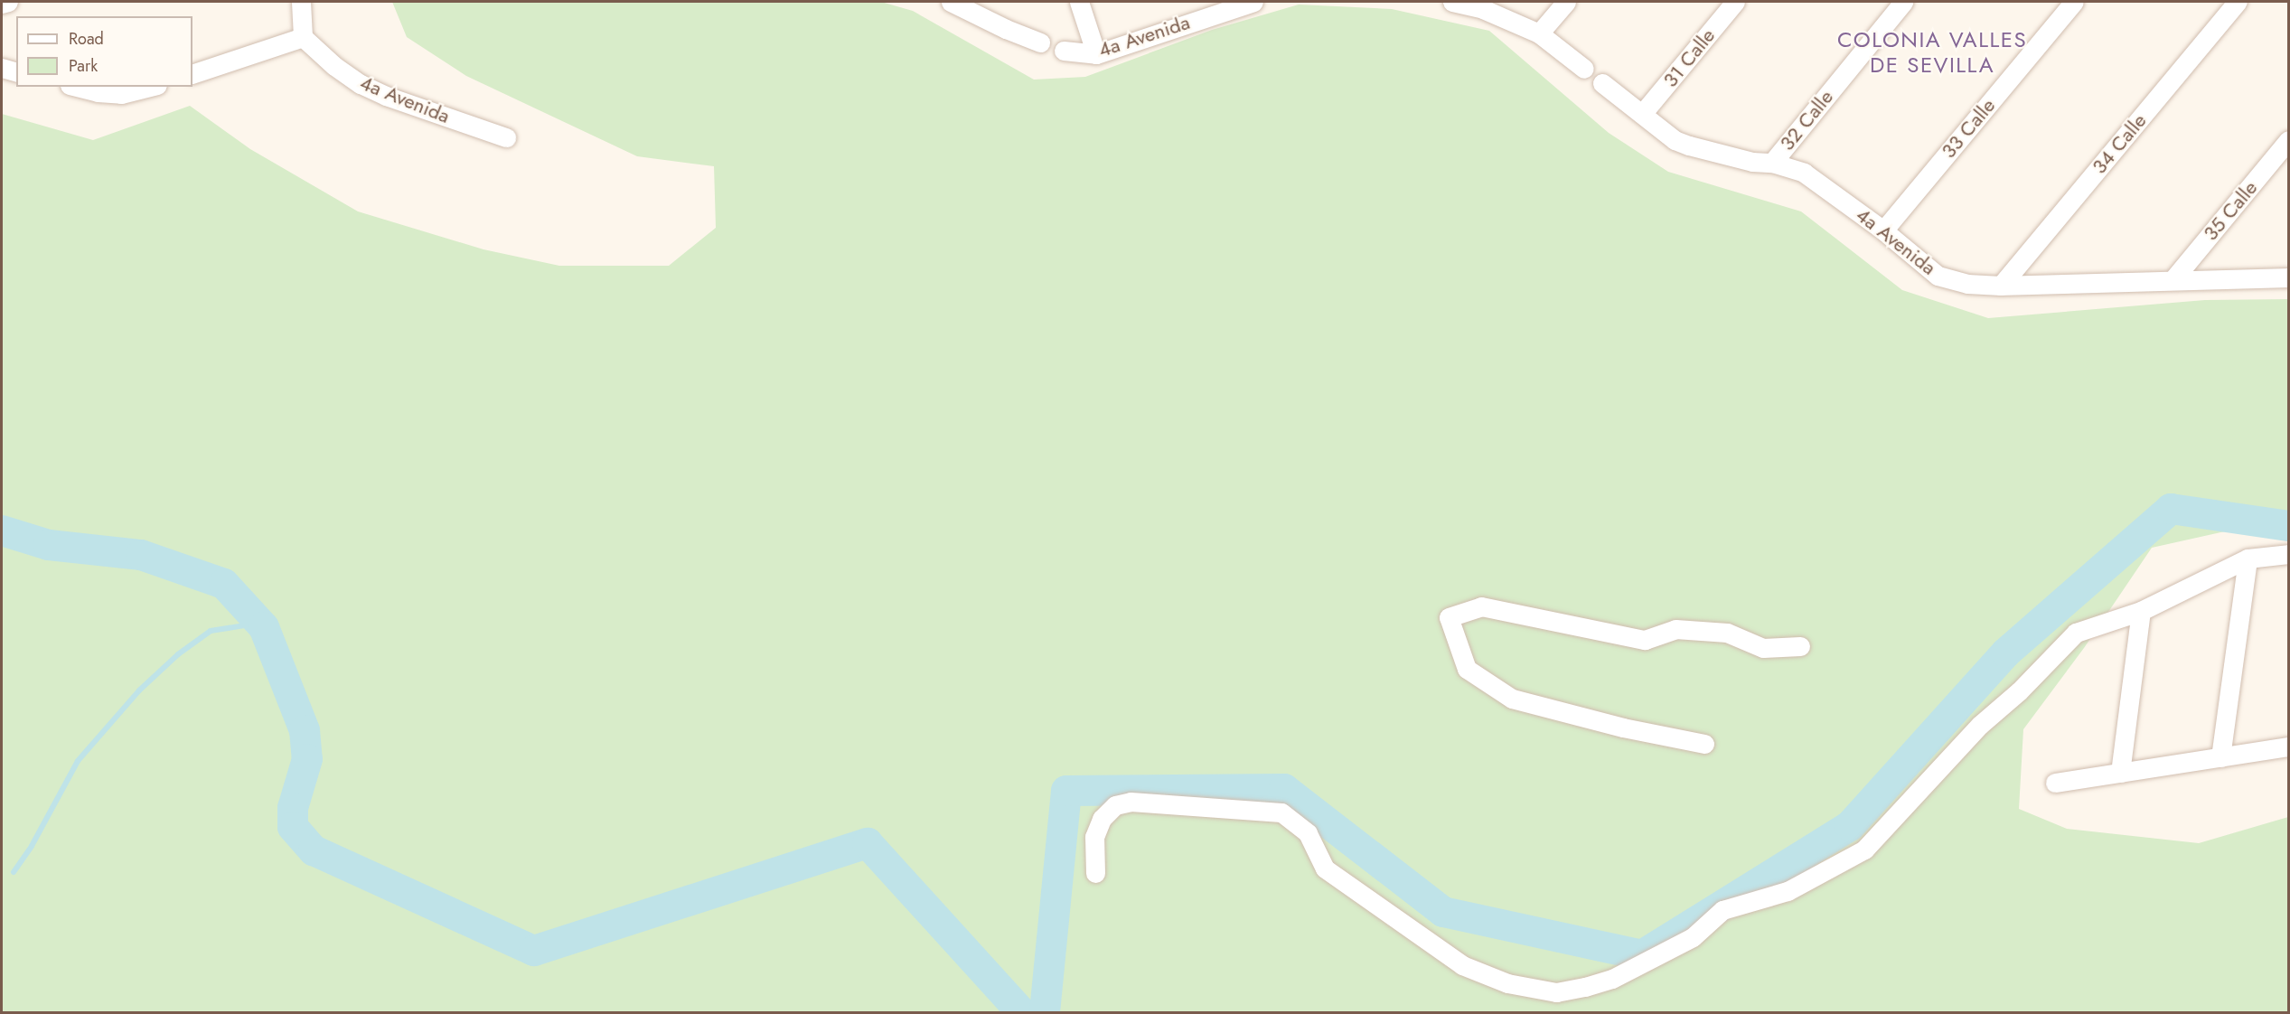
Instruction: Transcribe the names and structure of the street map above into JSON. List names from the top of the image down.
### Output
{
  "streets": {
    "street": [
      "4a Avenida",
      "31 Calle",
      "32 Calle",
      "33 Calle",
      "34 Calle",
      "35 Calle"
    ]
  },
  "crossings": [
    ["4a Avenida", "31 Calle"],
    ["4a Avenida", "32 Calle"],
    ["4a Avenida", "33 Calle"],
    ["4a Avenida", "34 Calle"],
    ["4a Avenida", "35 Calle"]
  ],
  "districts": ["COLONIA VALLES DE SEVILLA"],
  "legend": ["Road", "Park"]
}
